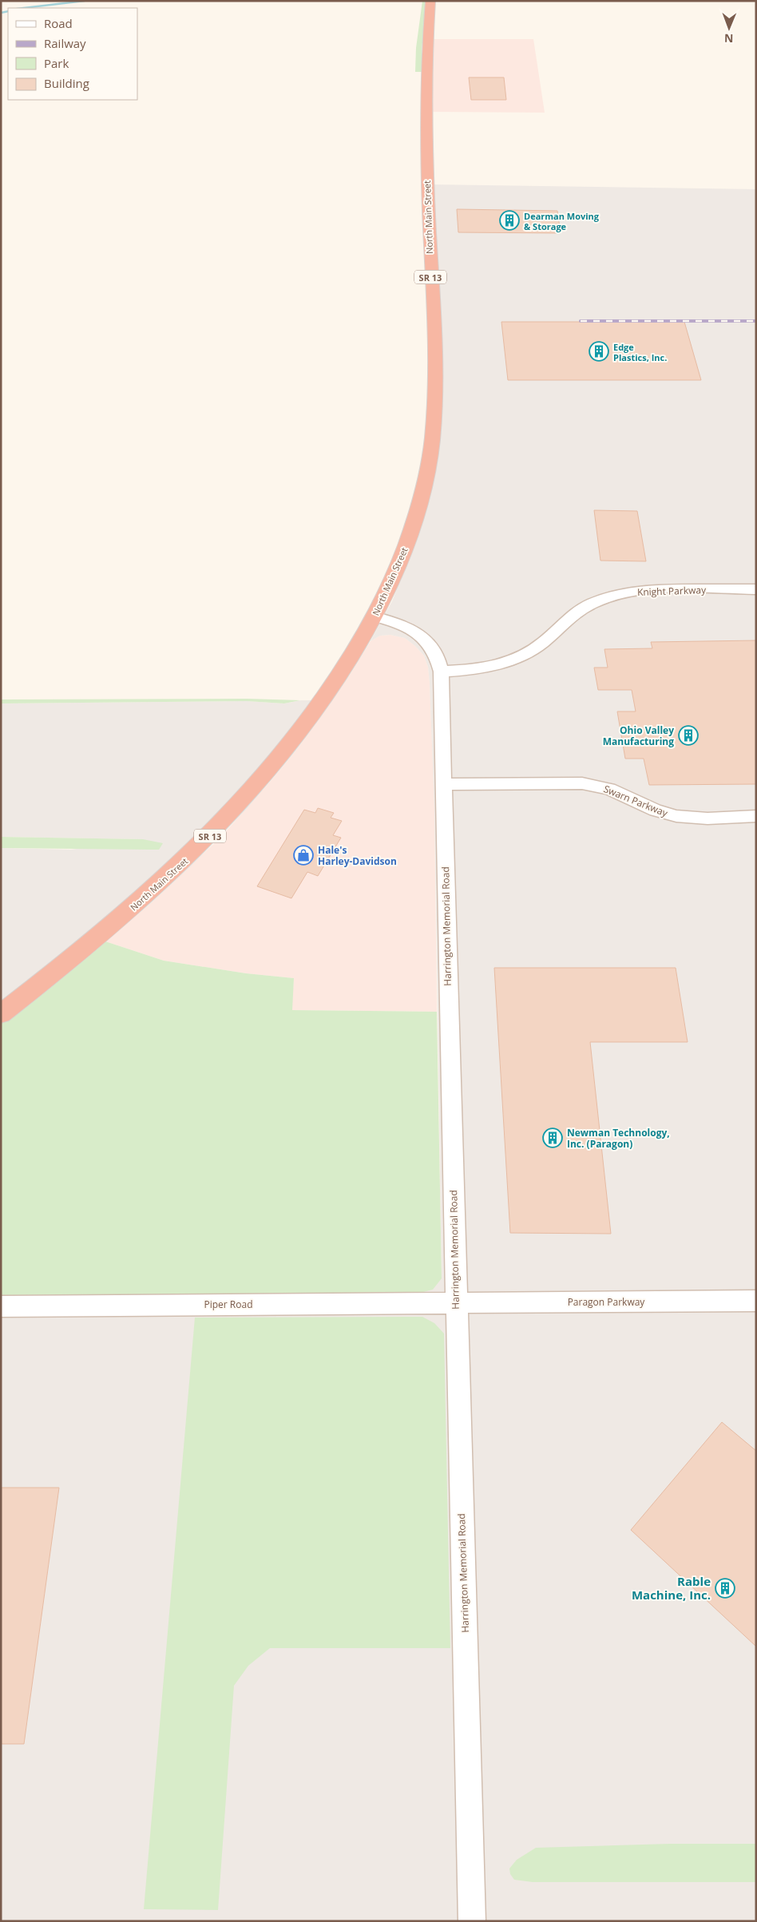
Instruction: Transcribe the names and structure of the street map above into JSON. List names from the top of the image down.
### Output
{
  "streets": {
    "highway": ["North Main Street", "SR 13"],
    "street": [
      "Knight Parkway",
      "Swarn Parkway",
      "Harrington Memorial Road",
      "Paragon Parkway",
      "Piper Road"
    ]
  },
  "crossings": [
    ["North Main Street", "Harrington Memorial Road"],
    ["Knight Parkway", "Harrington Memorial Road"],
    ["Swarn Parkway", "Harrington Memorial Road"],
    ["Harrington Memorial Road", "Paragon Parkway"],
    ["Harrington Memorial Road", "Piper Road"],
    ["Paragon Parkway", "Piper Road"]
  ],
  "places": {
    "building": [
      "Dearman Moving & Storage",
      "Edge Plastics, Inc.",
      "Ohio Valley Manufacturing",
      "Newman Technology, Inc. (Paragon)",
      "Rable Machine, Inc."
    ],
    "shop": ["Hale's Harley-Davidson"]
  },
  "legend": [
    "Road",
    "Railway",
    "Park",
    "Building"
  ],
  "north": "bottom"
}
